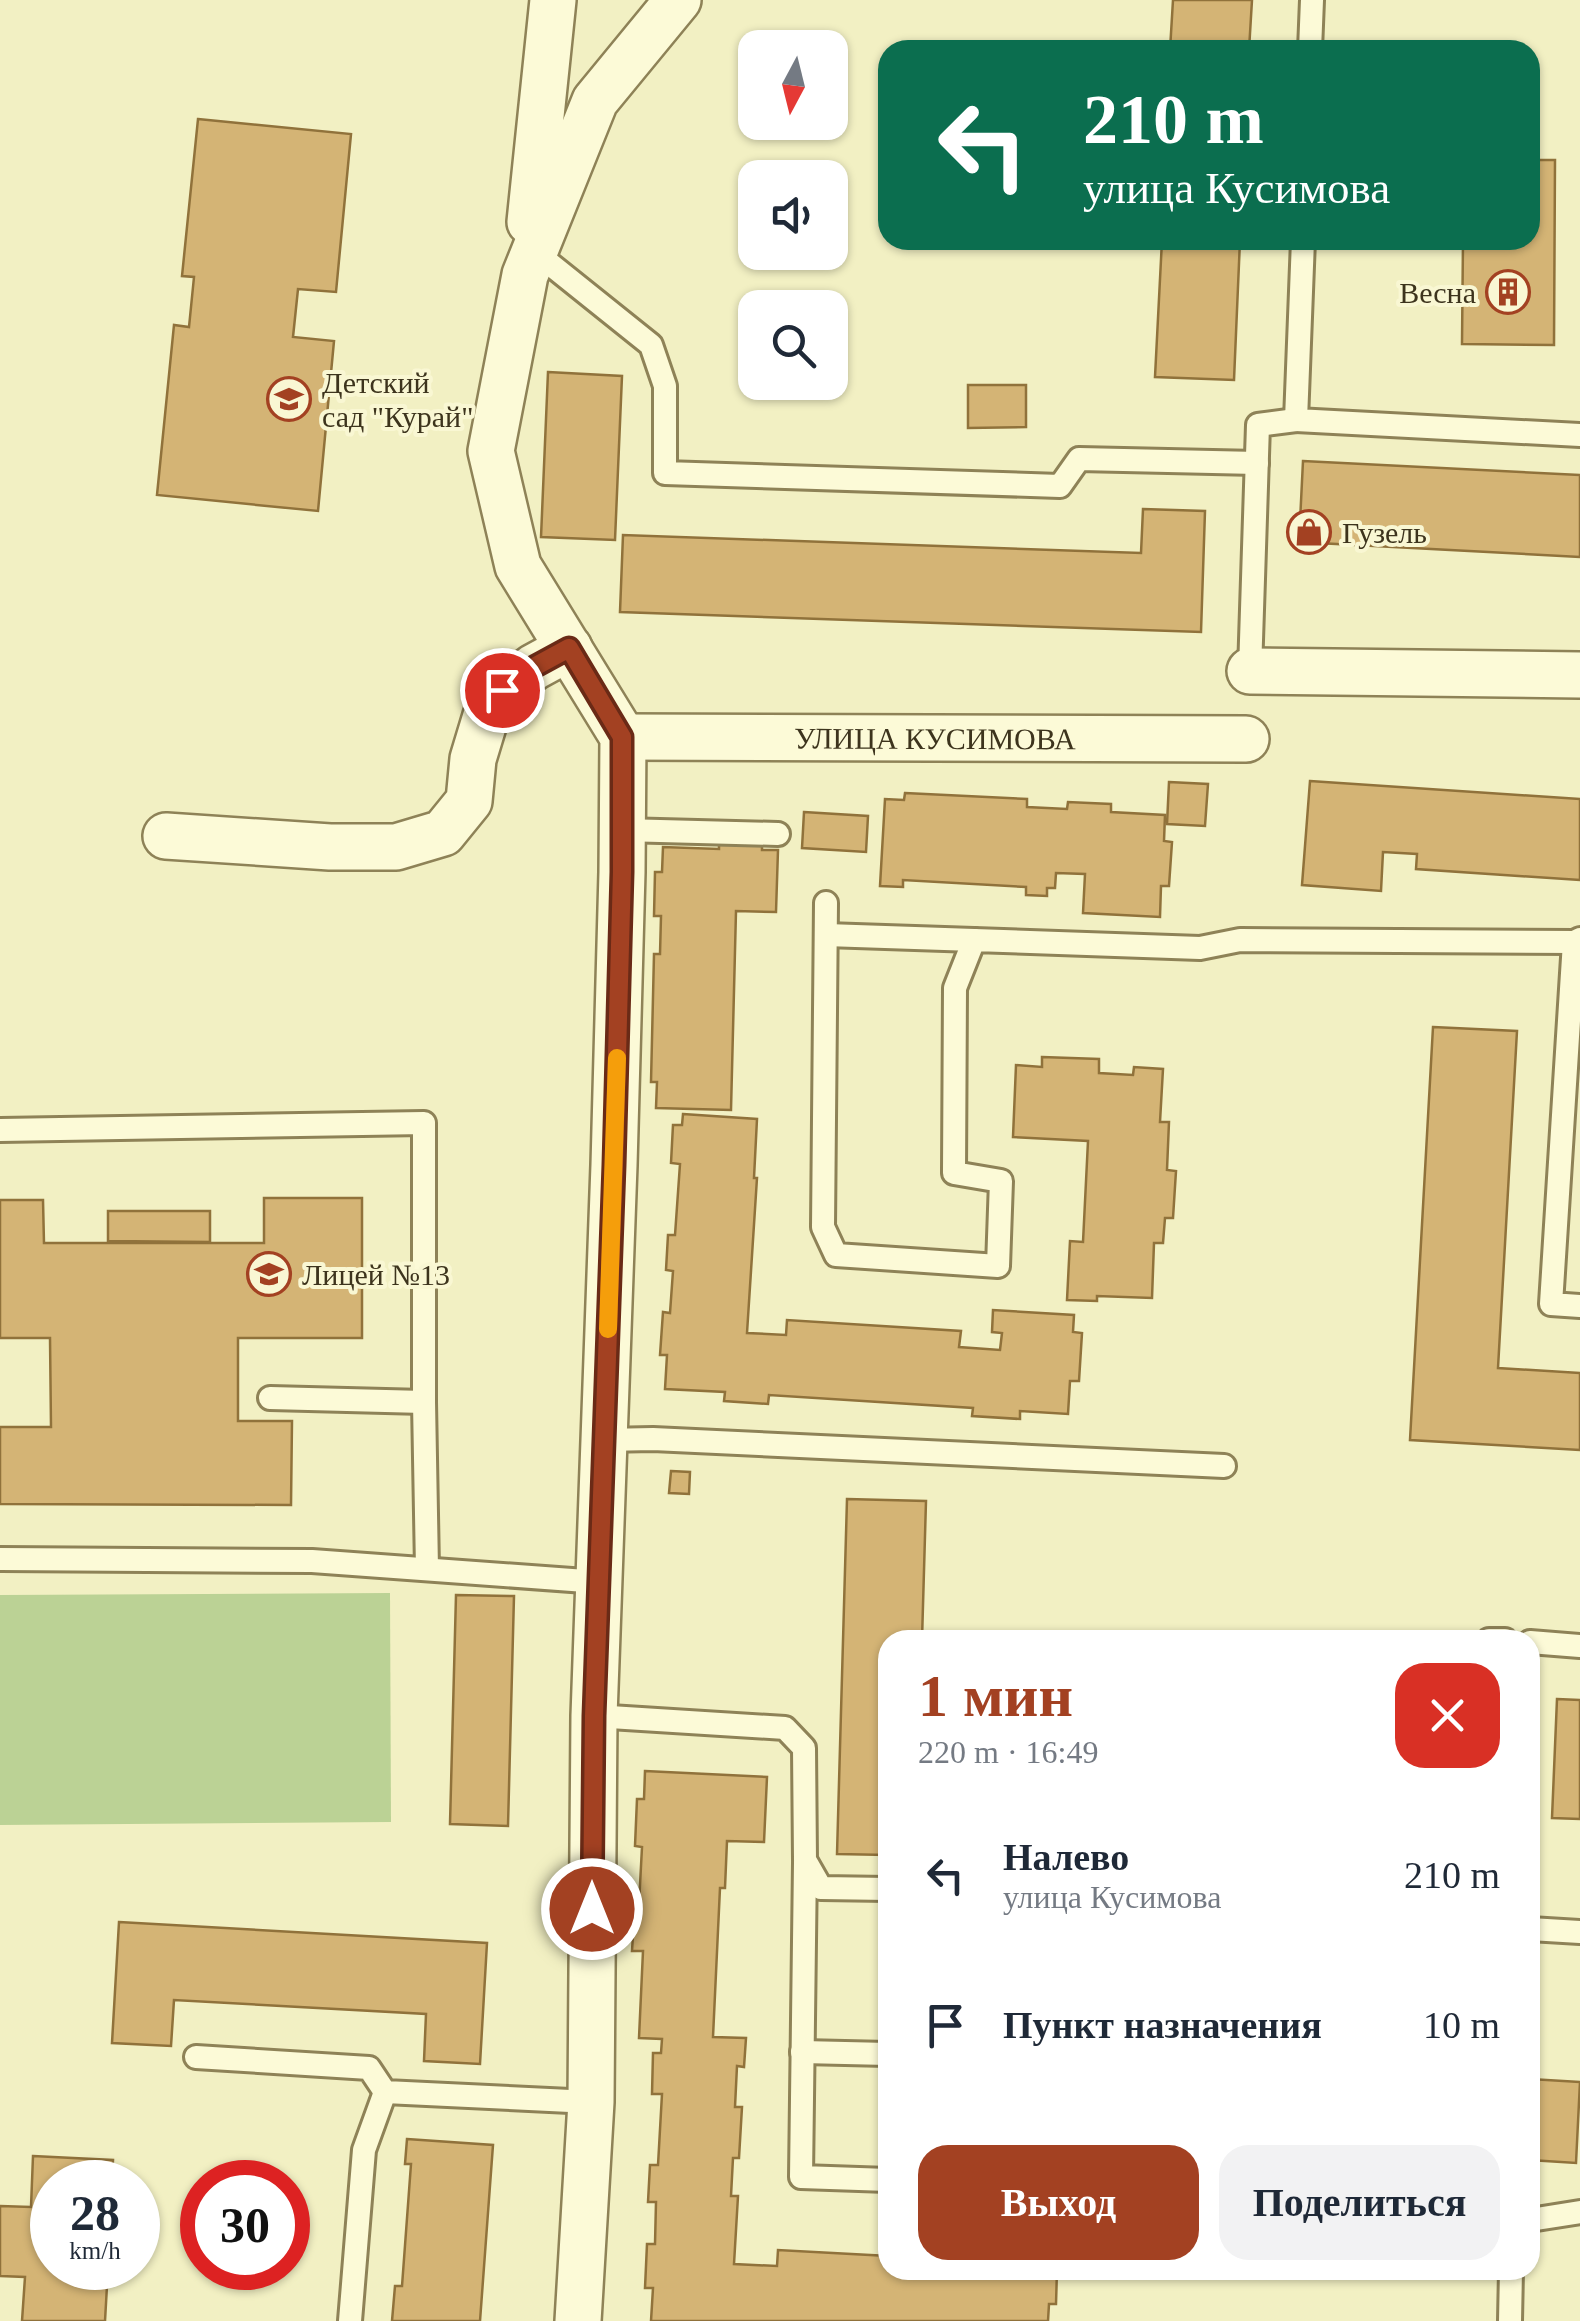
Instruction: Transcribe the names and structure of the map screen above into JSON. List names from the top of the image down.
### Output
{
  "streets": {
    "street": ["УЛИЦА КУСИМОВА"]
  },
  "places": {
    "building": ["Весна"],
    "school or university": ["Детский сад \"Курай\"", "Лицей №13"],
    "shop": ["Гузель"]
  },
  "north": "bottom",
  "page": {
    "turn": ["210 m", "улица Кусимова"],
    "heading": ["1 мин", "220 m · 16:49"],
    "list": [
      {
        "name": "Налево",
        "note": "улица Кусимова",
        "value": "210 m"
      },
      {
        "name": "Пункт назначения",
        "value": "10 m"
      }
    ],
    "buttons": ["Выход", "Поделиться"],
    "speed": "28 km/h",
    "limit": "30"
  }
}
